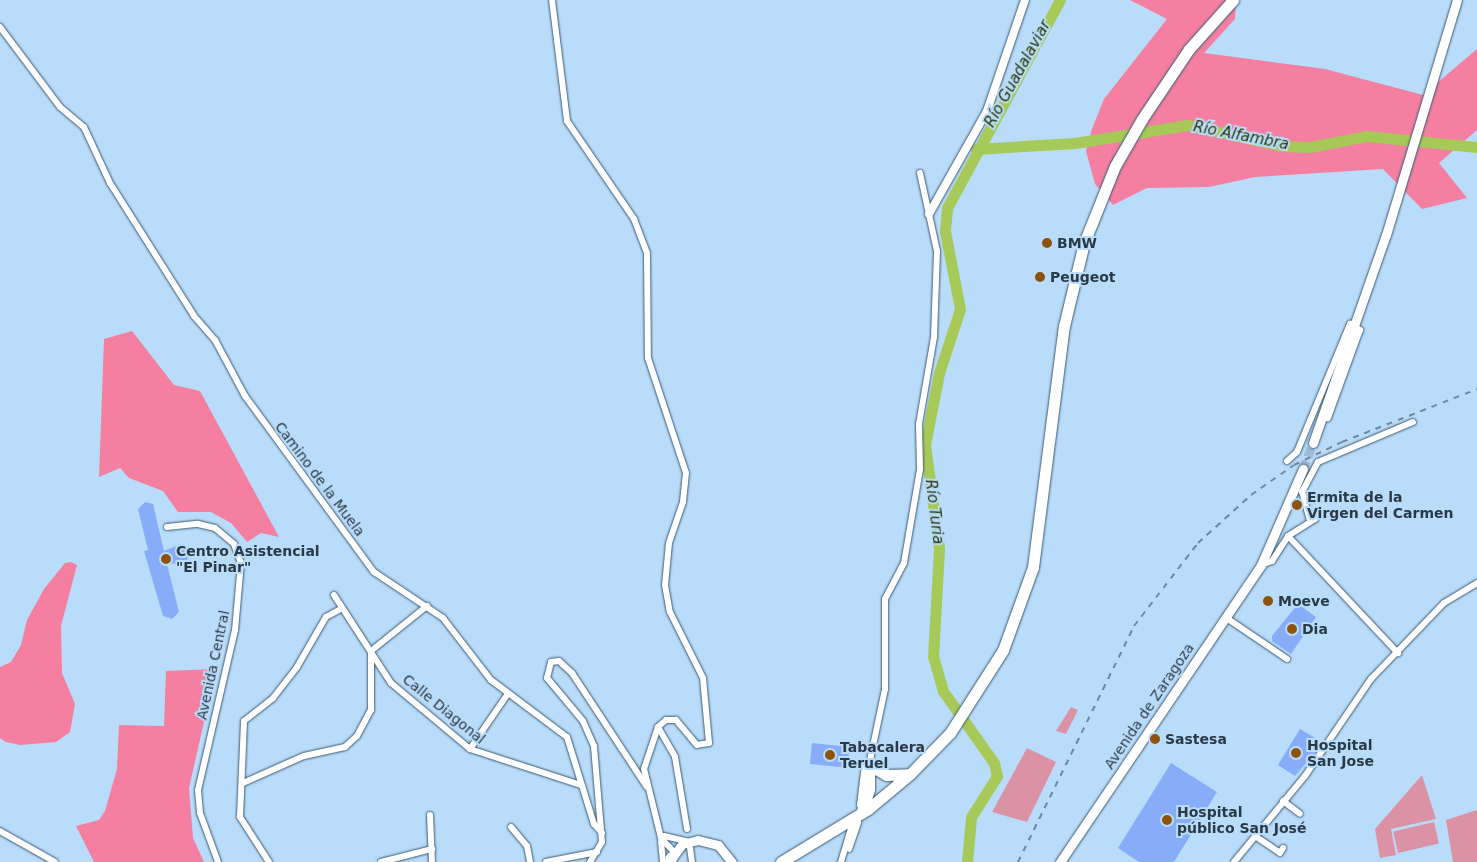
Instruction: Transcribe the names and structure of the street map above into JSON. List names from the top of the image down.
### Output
{
  "streets": {
    "main road": ["Avenida de Zaragoza"],
    "street": ["Camino de la Muela", "Avenida Central", "Calle Diagonal"]
  },
  "crossings": [
    ["Camino de la Muela", "Calle Diagonal"]
  ],
  "water": ["Río Guadalaviar", "Río Alfambra", "Río Turia"],
  "places": [
    "BMW",
    "Peugeot",
    "Ermita de la Virgen del Carmen",
    "Centro Asistencial \"El Pinar\"",
    "Moeve",
    "Dia",
    "Sastesa",
    "Hospital San Jose",
    "Tabacalera Teruel",
    "Hospital público San José"
  ]
}
